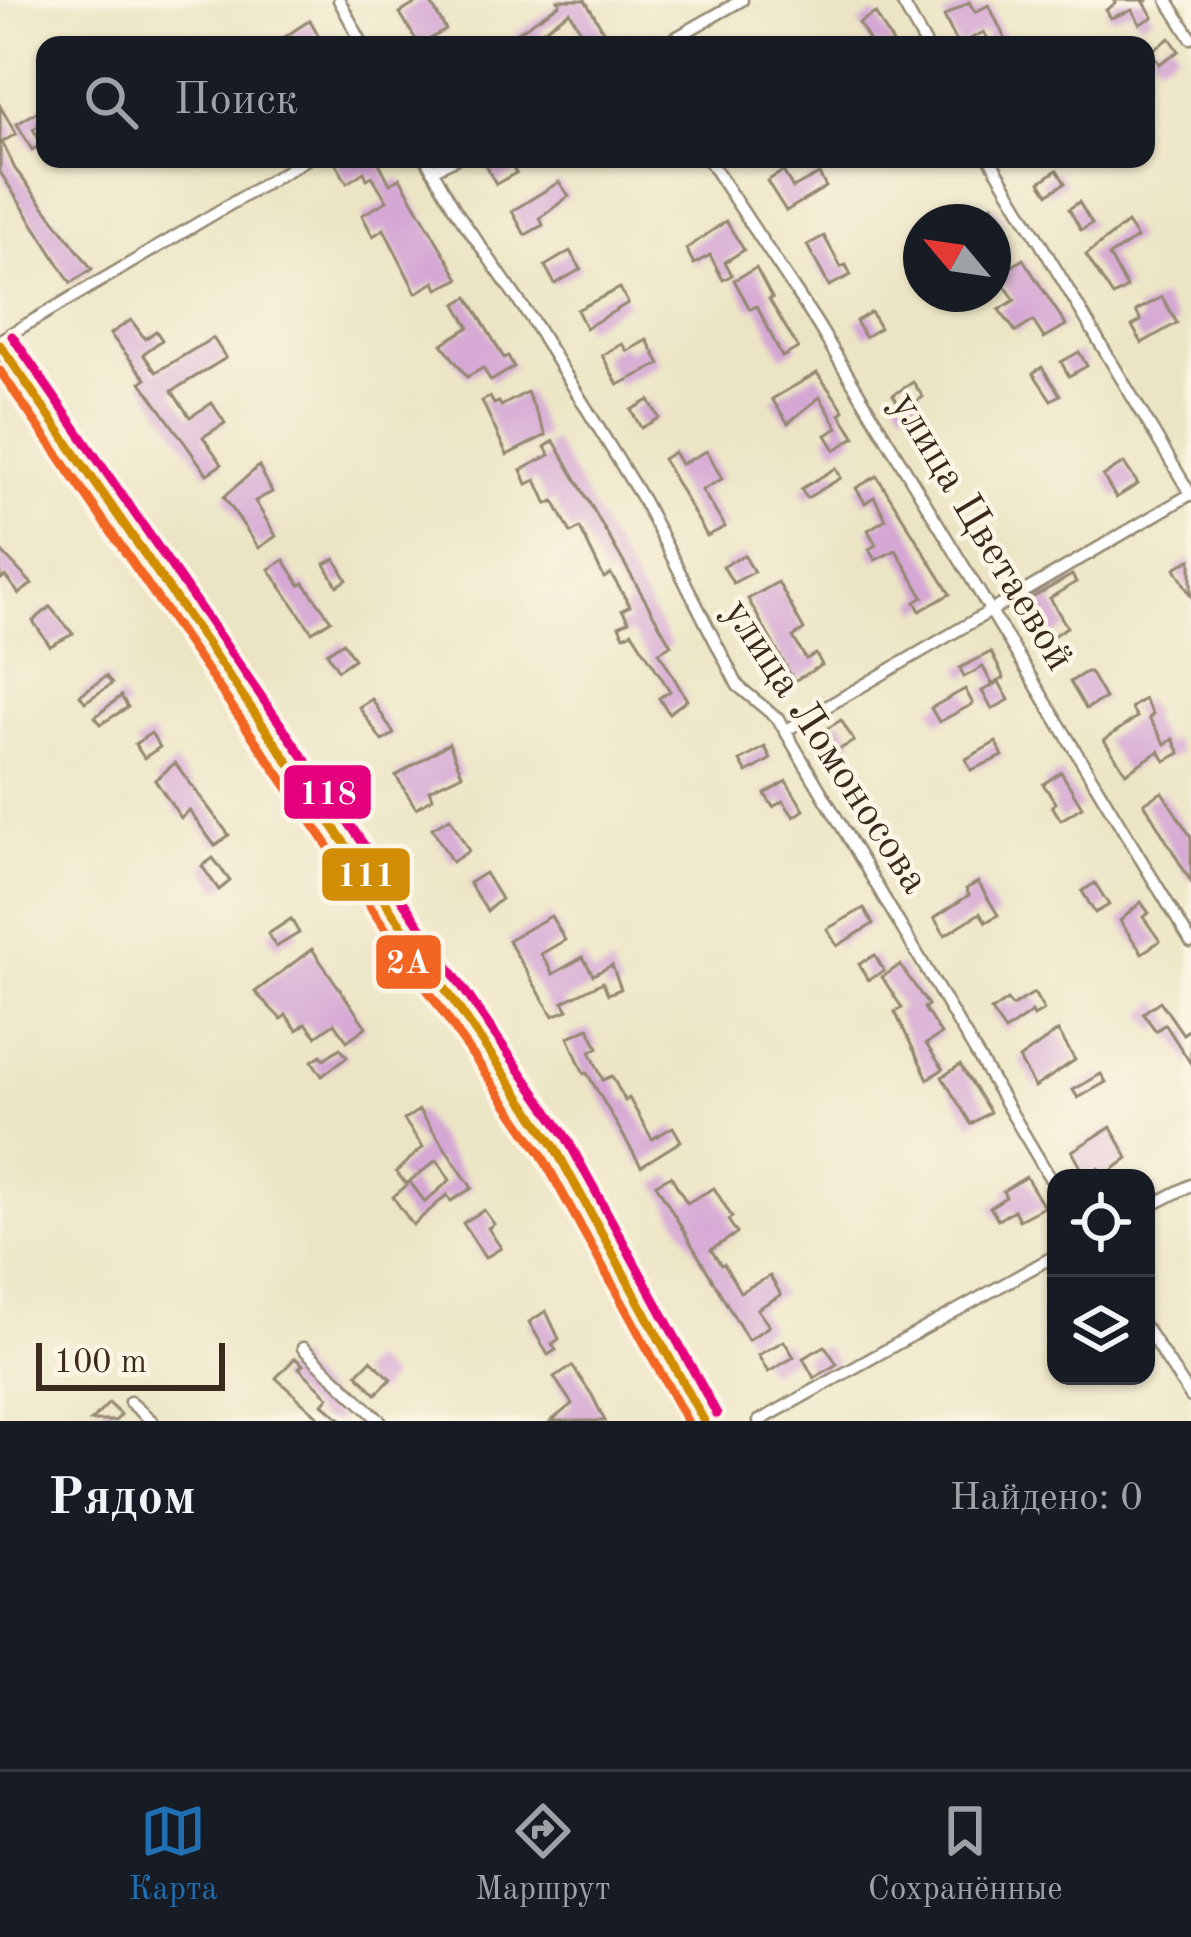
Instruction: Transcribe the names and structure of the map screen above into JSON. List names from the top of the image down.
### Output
{
  "streets": {
    "street": ["улица Цветаевой", "улица Ломоносова"]
  },
  "lines": ["transit line 118", "transit line 111", "transit line 2А"],
  "scale_bar": "100 m",
  "north": "top left",
  "page": {
    "search": "Поиск",
    "scale": "100 m",
    "heading": ["Рядом", "Найдено: 0"],
    "nav": ["Карта", "Маршрут", "Сохранённые"]
  }
}
